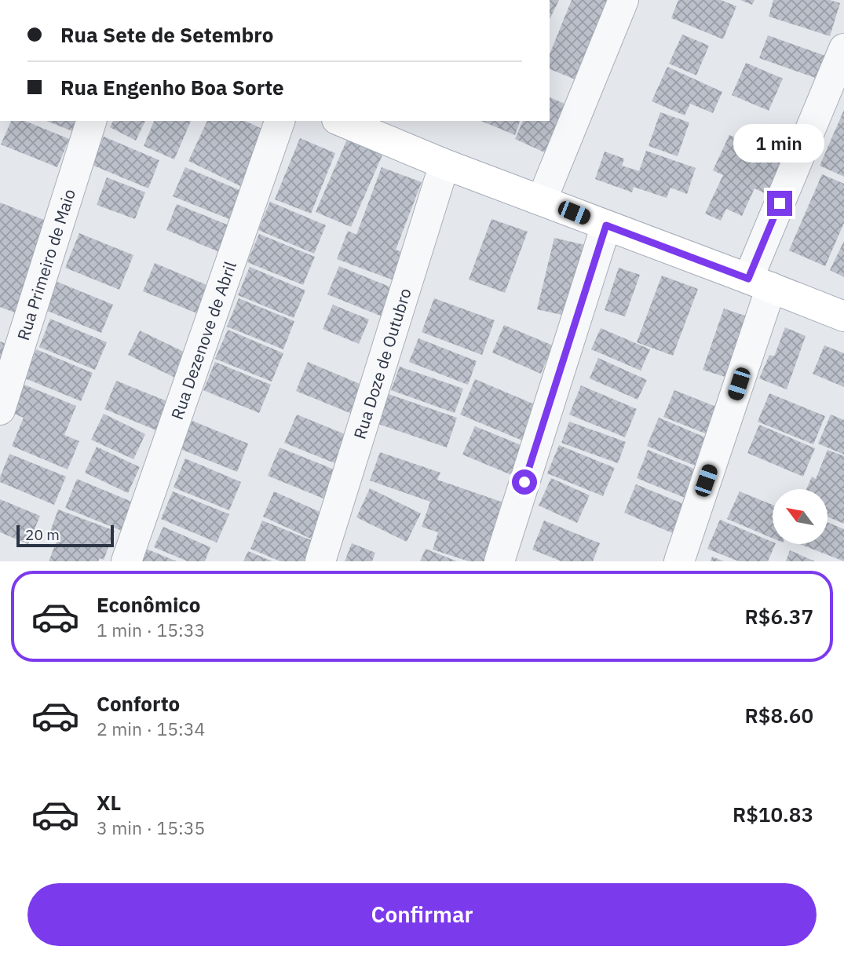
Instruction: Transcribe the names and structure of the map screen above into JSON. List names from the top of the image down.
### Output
{
  "streets": {
    "street": ["Rua Primeiro de Maio", "Rua Dezenove de Abril", "Rua Doze de Outubro"]
  },
  "scale_bar": "20 m",
  "north": "top left",
  "page": {
    "banner": ["Rua Sete de Setembro", "Rua Engenho Boa Sorte"],
    "bubble": "1 min",
    "scale": "20 m",
    "list": [
      {
        "name": "Econômico",
        "note": "1 min · 15:33",
        "value": "R$6.37"
      },
      {
        "name": "Conforto",
        "note": "2 min · 15:34",
        "value": "R$8.60"
      },
      {
        "name": "XL",
        "note": "3 min · 15:35",
        "value": "R$10.83"
      }
    ],
    "buttons": "Confirmar"
  }
}
